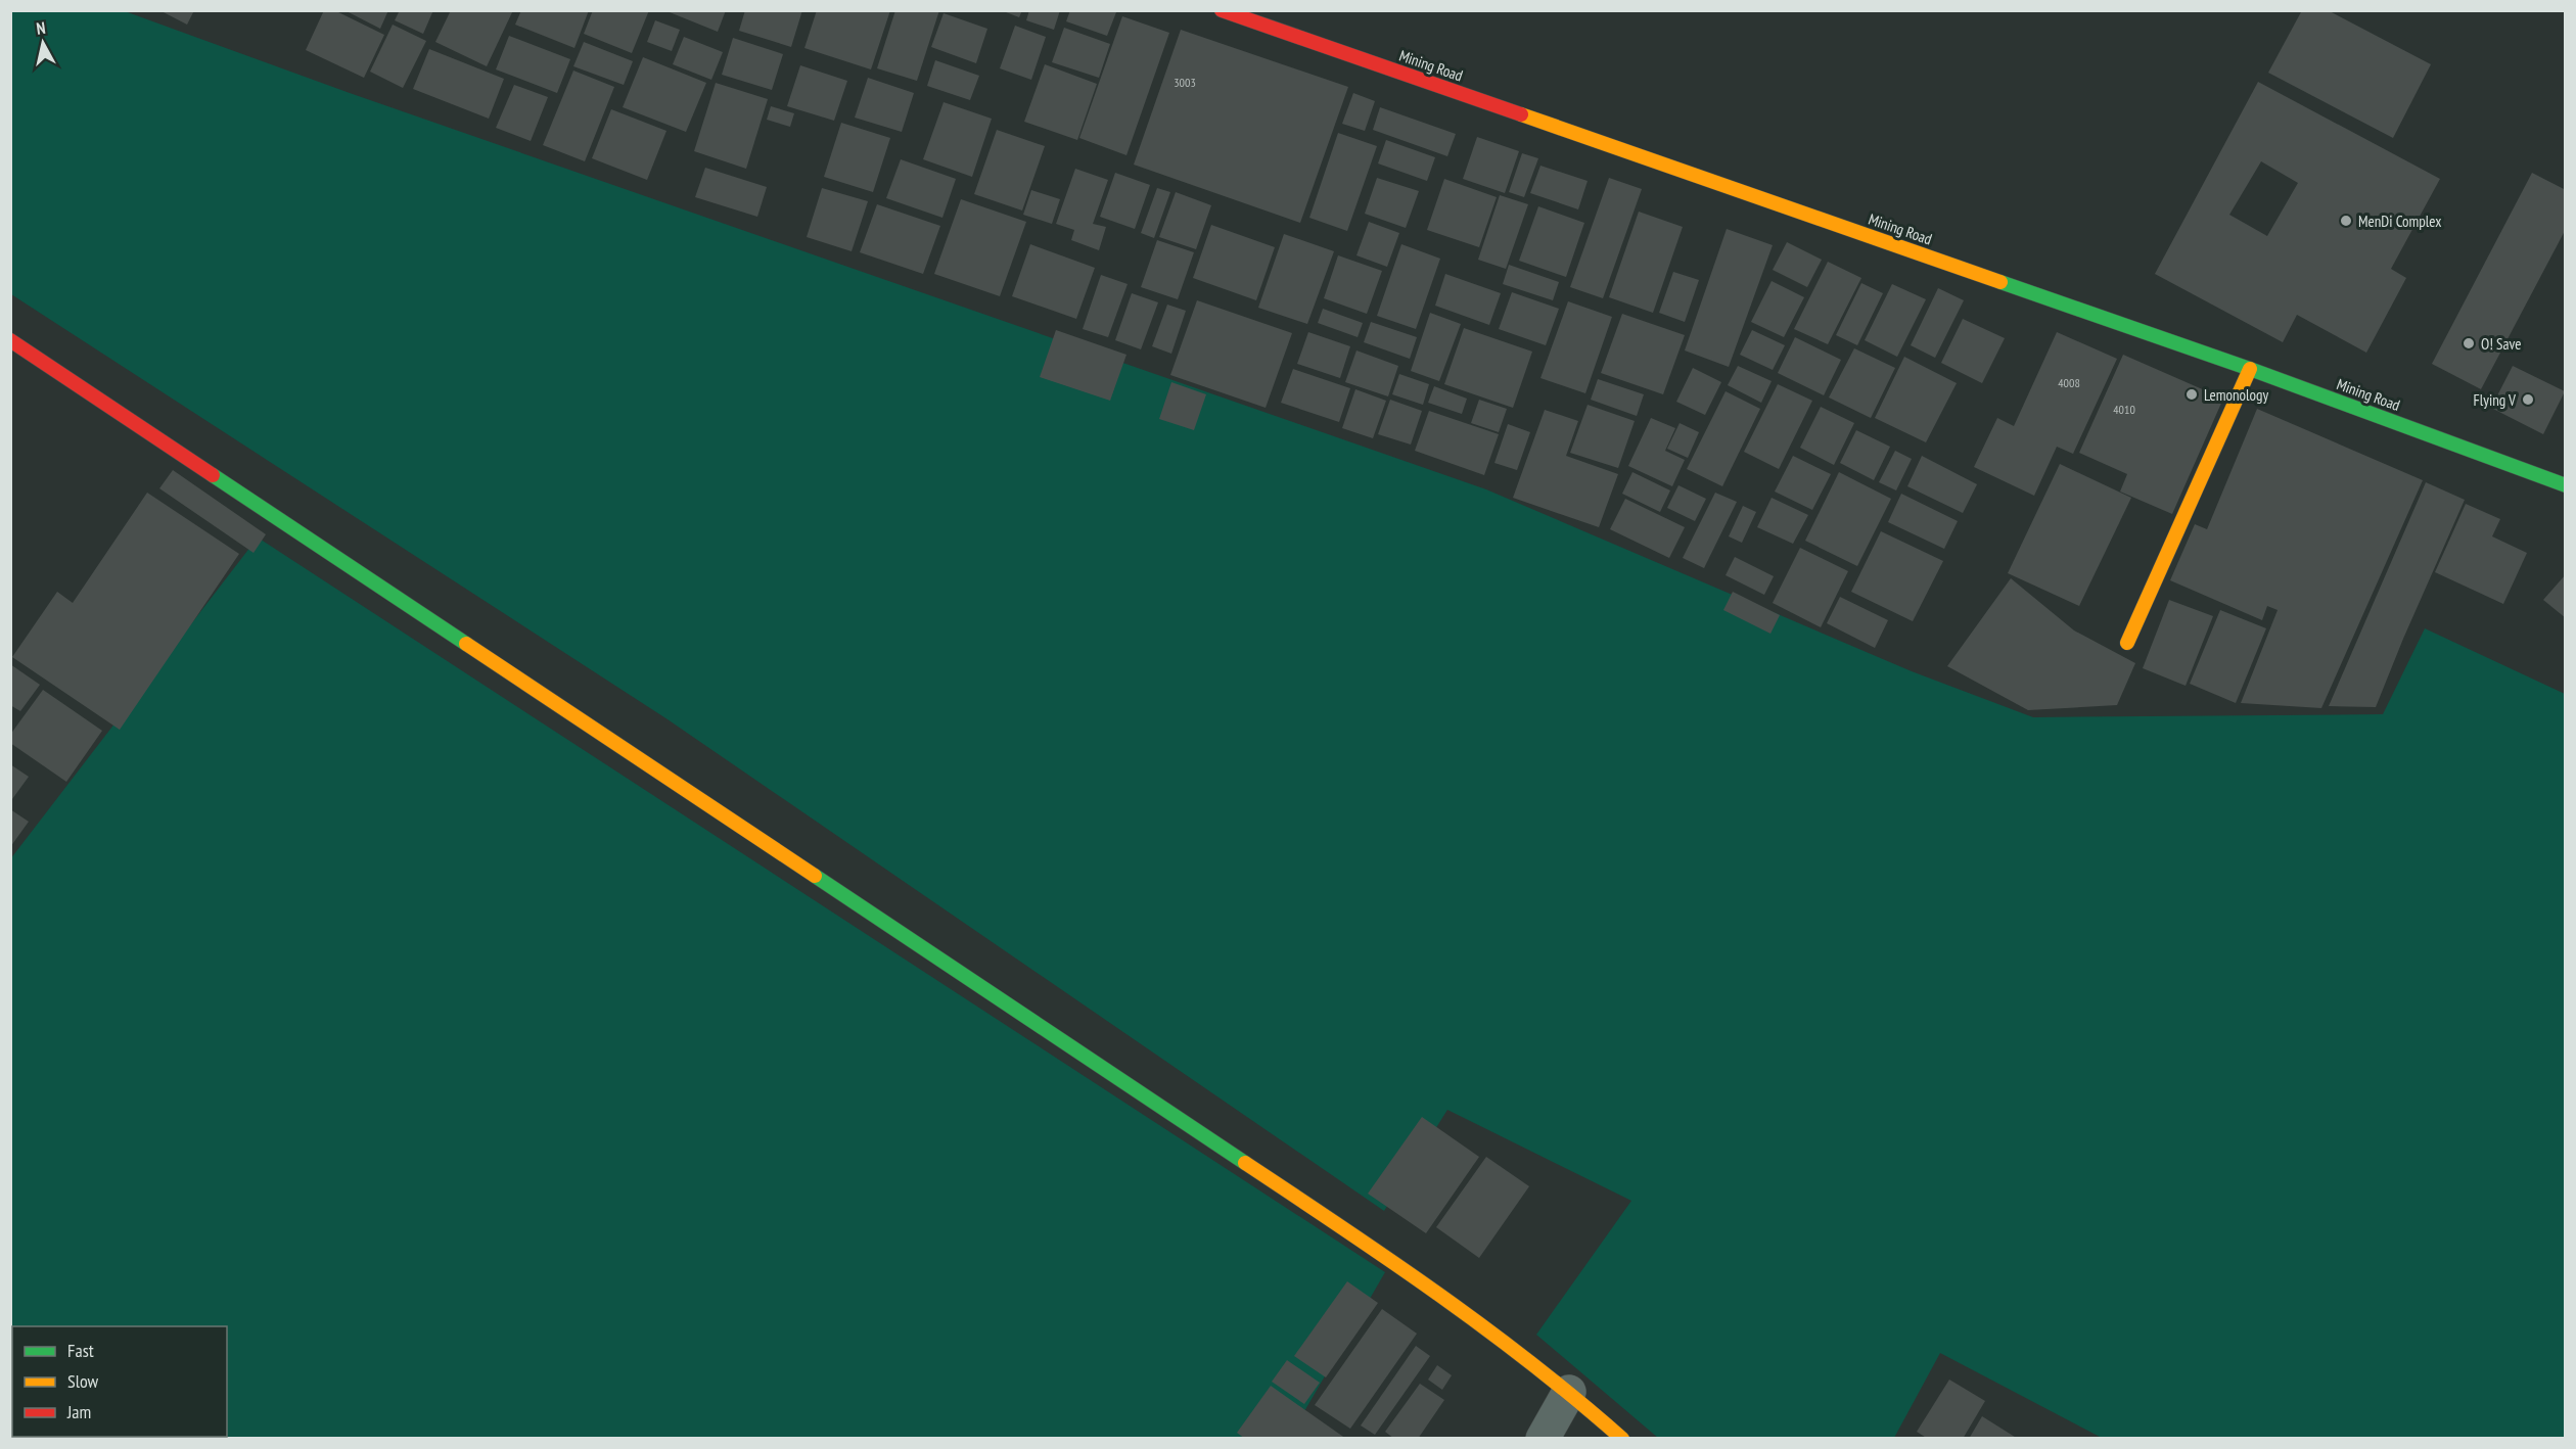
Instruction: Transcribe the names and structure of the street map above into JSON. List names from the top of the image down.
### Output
{
  "streets": {
    "street": ["Mining Road"]
  },
  "places": [
    "MenDi Complex",
    "O! Save",
    "Lemonology",
    "Flying V"
  ],
  "house_numbers": ["3003", "4008", "4010"],
  "legend": ["Fast", "Slow", "Jam"],
  "north": "top"
}
